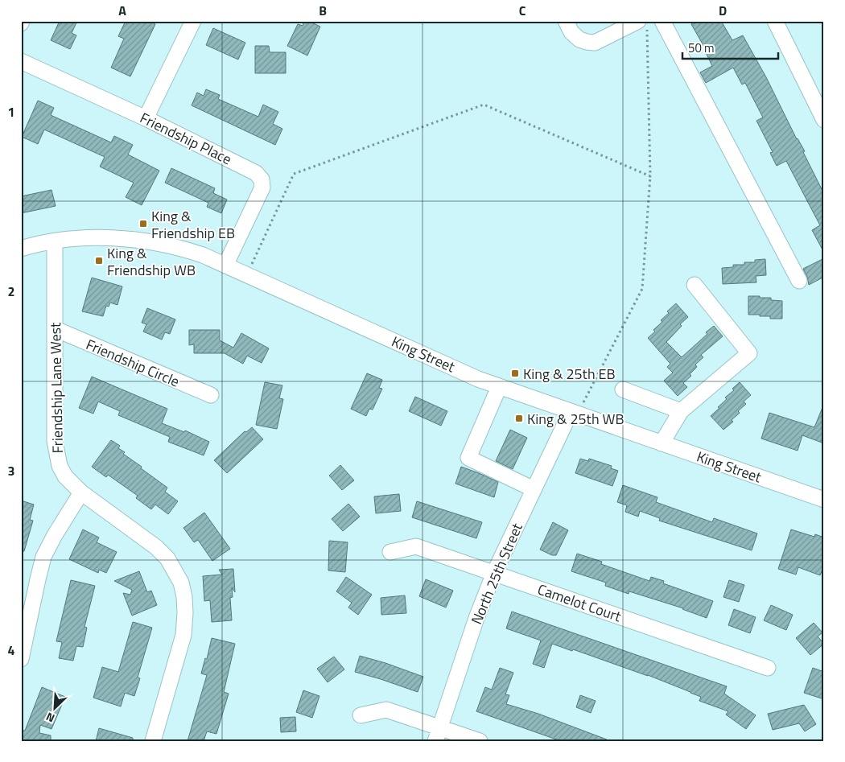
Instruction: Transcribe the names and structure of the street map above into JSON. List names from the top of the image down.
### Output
{
  "streets": {
    "street": [
      "Friendship Place",
      "King Street",
      "Friendship Circle",
      "Friendship Lane West",
      "North 25th Street",
      "Camelot Court"
    ]
  },
  "crossings": [
    ["Friendship Place", "King Street"],
    ["King Street", "Friendship Lane West"],
    ["King Street", "North 25th Street"],
    ["Friendship Circle", "Friendship Lane West"],
    ["North 25th Street", "Camelot Court"]
  ],
  "places": {
    "transit": [
      "King & Friendship EB",
      "King & Friendship WB",
      "King & 25th EB",
      "King & 25th WB"
    ]
  },
  "scale_bar": "50 m",
  "north": "bottom left",
  "grid": {
    "columns": [
      "A",
      "B",
      "C",
      "D"
    ],
    "rows": [
      "1",
      "2",
      "3",
      "4"
    ]
  }
}
